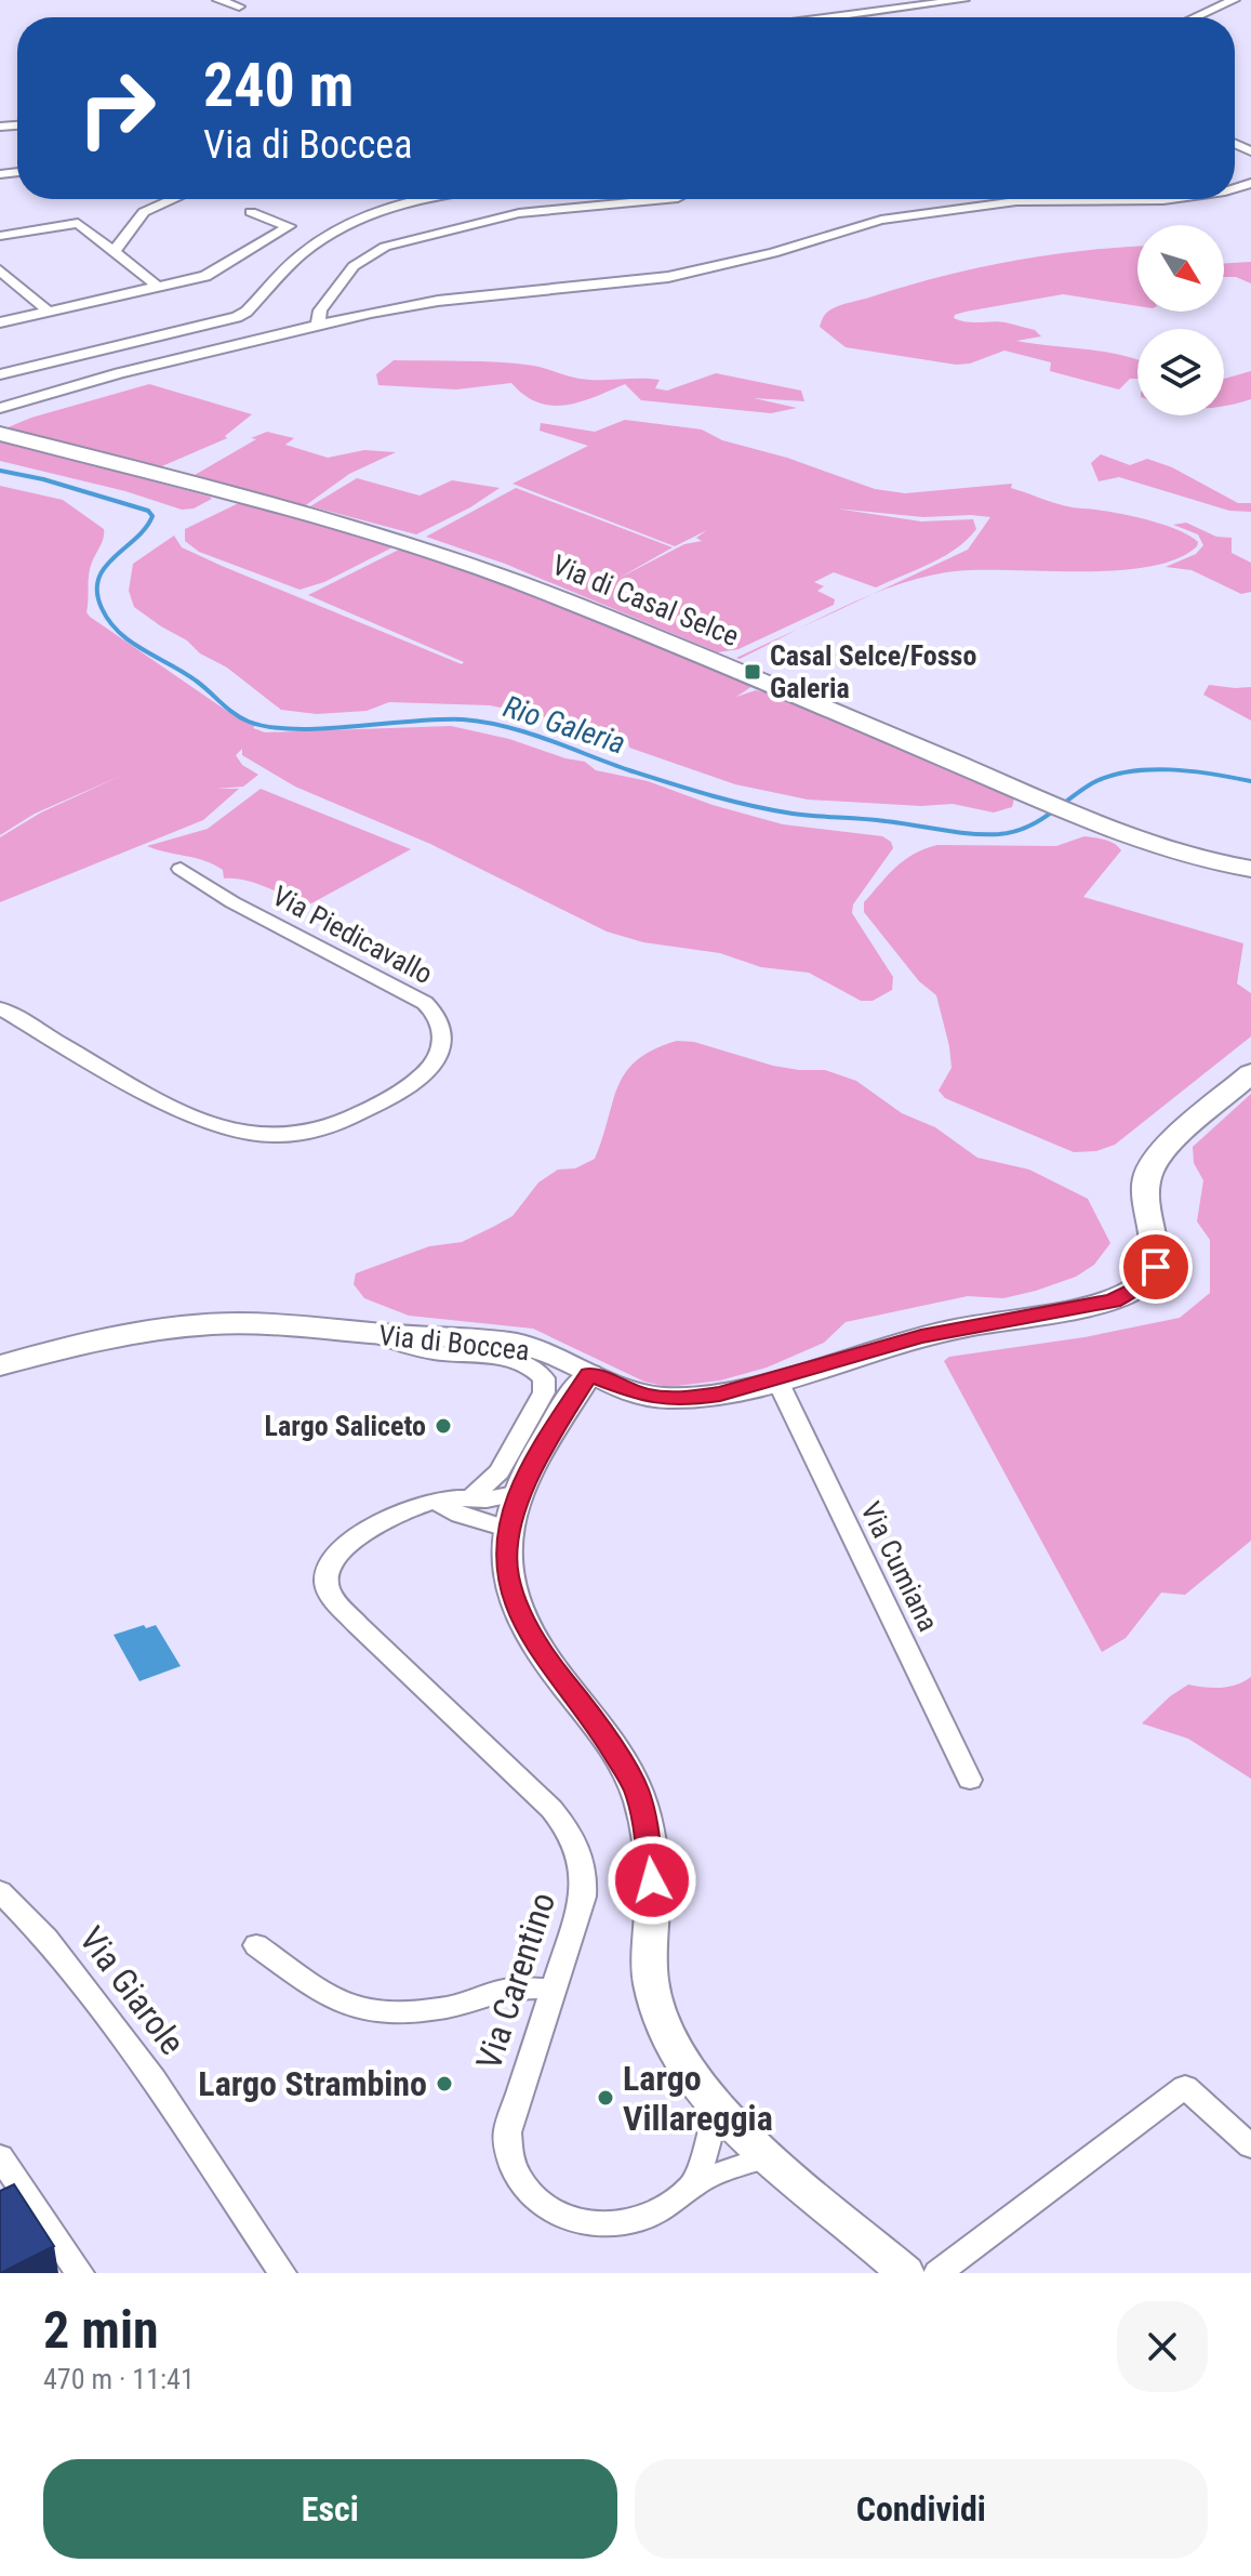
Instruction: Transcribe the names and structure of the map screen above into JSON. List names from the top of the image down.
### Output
{
  "streets": {
    "main road": ["Via di Casal Selce", "Via di Boccea"],
    "street": [
      "Via Piedicavallo",
      "Via Cumiana",
      "Via Carentino",
      "Via Giarole"
    ]
  },
  "crossings": [
    ["Via di Boccea", "Via Cumiana"]
  ],
  "water": ["Rio Galeria"],
  "places": {
    "transit": ["Casal Selce/Fosso Galeria"],
    "other": ["Largo Saliceto", "Largo Strambino", "Largo Villareggia"]
  },
  "north": "bottom right",
  "page": {
    "turn": ["240 m", "Via di Boccea"],
    "heading": ["2 min", "470 m · 11:41"],
    "buttons": ["Esci", "Condividi"]
  }
}
